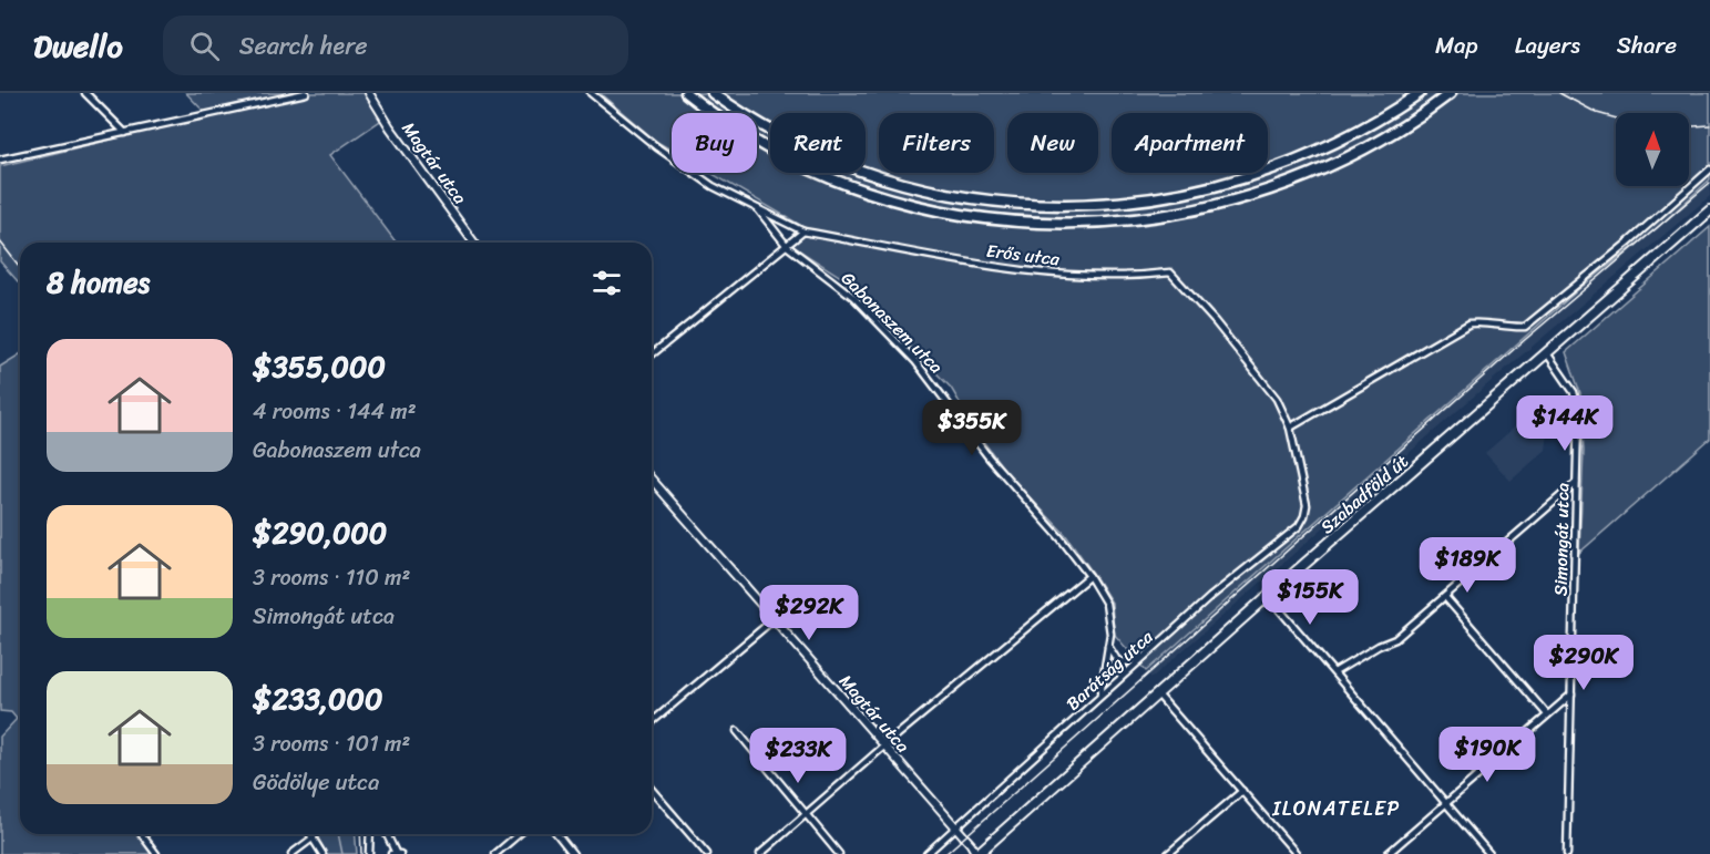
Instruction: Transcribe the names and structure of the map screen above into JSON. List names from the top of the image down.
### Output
{
  "streets": {
    "main road": ["Szabadföld út"],
    "street": [
      "Magtár utca",
      "Erős utca",
      "Gabonaszem utca",
      "Simongát utca",
      "Barátság utca"
    ]
  },
  "crossings": [
    ["Magtár utca", "Szabadföld út"],
    ["Magtár utca", "Barátság utca"],
    ["Erős utca", "Barátság utca"],
    ["Gabonaszem utca", "Barátság utca"],
    ["Szabadföld út", "Simongát utca"]
  ],
  "districts": ["ILONATELEP"],
  "north": "top",
  "page": {
    "header": "Dwello",
    "search": "Search here",
    "nav": ["Map", "Layers", "Share"],
    "chip": [
      "Buy",
      "Rent",
      "Filters",
      "New",
      "Apartment"
    ],
    "heading": "8 homes",
    "list": [
      {
        "name": "$355,000",
        "note": "4 rooms · 144 m² · Gabonaszem utca"
      },
      {
        "name": "$290,000",
        "note": "3 rooms · 110 m² · Simongát utca"
      },
      {
        "name": "$233,000",
        "note": "3 rooms · 101 m² · Gödölye utca"
      }
    ],
    "price": [
      "$144K",
      "$355K",
      "$189K",
      "$155K",
      "$292K",
      "$290K",
      "$190K",
      "$233K"
    ]
  }
}
